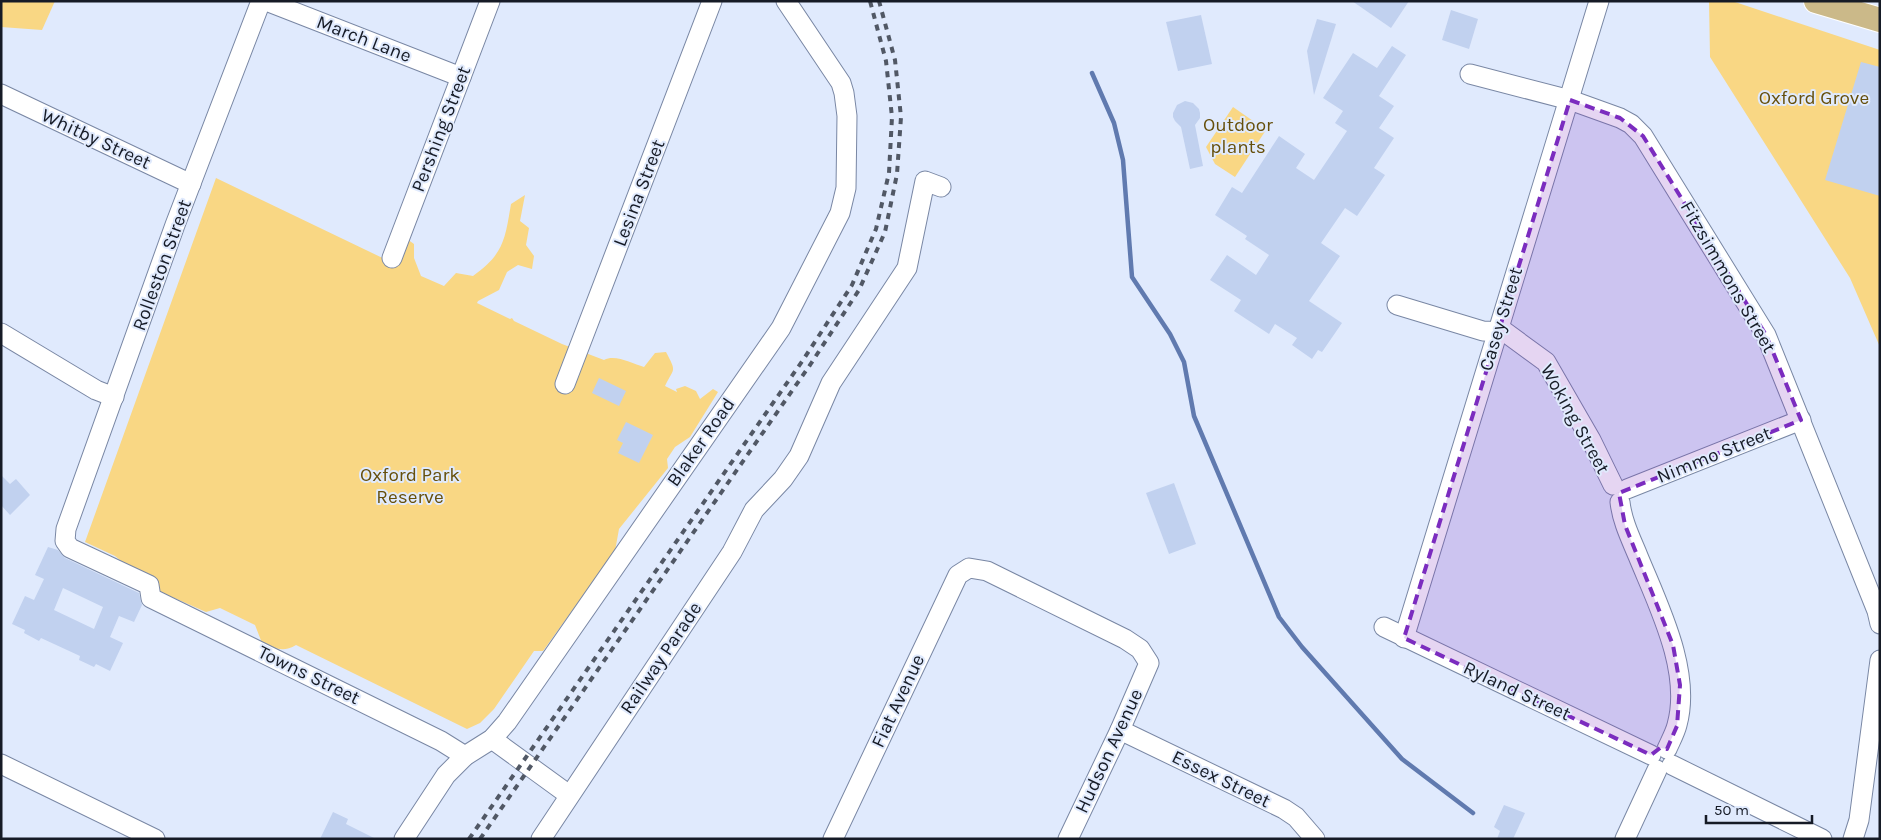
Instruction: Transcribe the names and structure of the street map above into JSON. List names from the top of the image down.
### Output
{
  "streets": {
    "street": [
      "March Lane",
      "Pershing Street",
      "Whitby Street",
      "Lesina Street",
      "Rolleston Street",
      "Fitzsimmons Street",
      "Casey Street",
      "Woking Street",
      "Blaker Road",
      "Nimmo Street",
      "Railway Parade",
      "Towns Street",
      "Ryland Street",
      "Fiat Avenue",
      "Hudson Avenue",
      "Essex Street"
    ]
  },
  "crossings": [
    ["March Lane", "Pershing Street"],
    ["Whitby Street", "Rolleston Street"],
    ["Rolleston Street", "Towns Street"],
    ["Fitzsimmons Street", "Casey Street"],
    ["Fitzsimmons Street", "Nimmo Street"],
    ["Casey Street", "Woking Street"],
    ["Casey Street", "Ryland Street"],
    ["Woking Street", "Nimmo Street"],
    ["Woking Street", "Ryland Street"],
    ["Blaker Road", "Towns Street"],
    ["Fiat Avenue", "Hudson Avenue"],
    ["Hudson Avenue", "Essex Street"]
  ],
  "parks": ["Oxford Grove", "Outdoor plants", "Oxford Park Reserve"],
  "scale_bar": "50 m"
}
